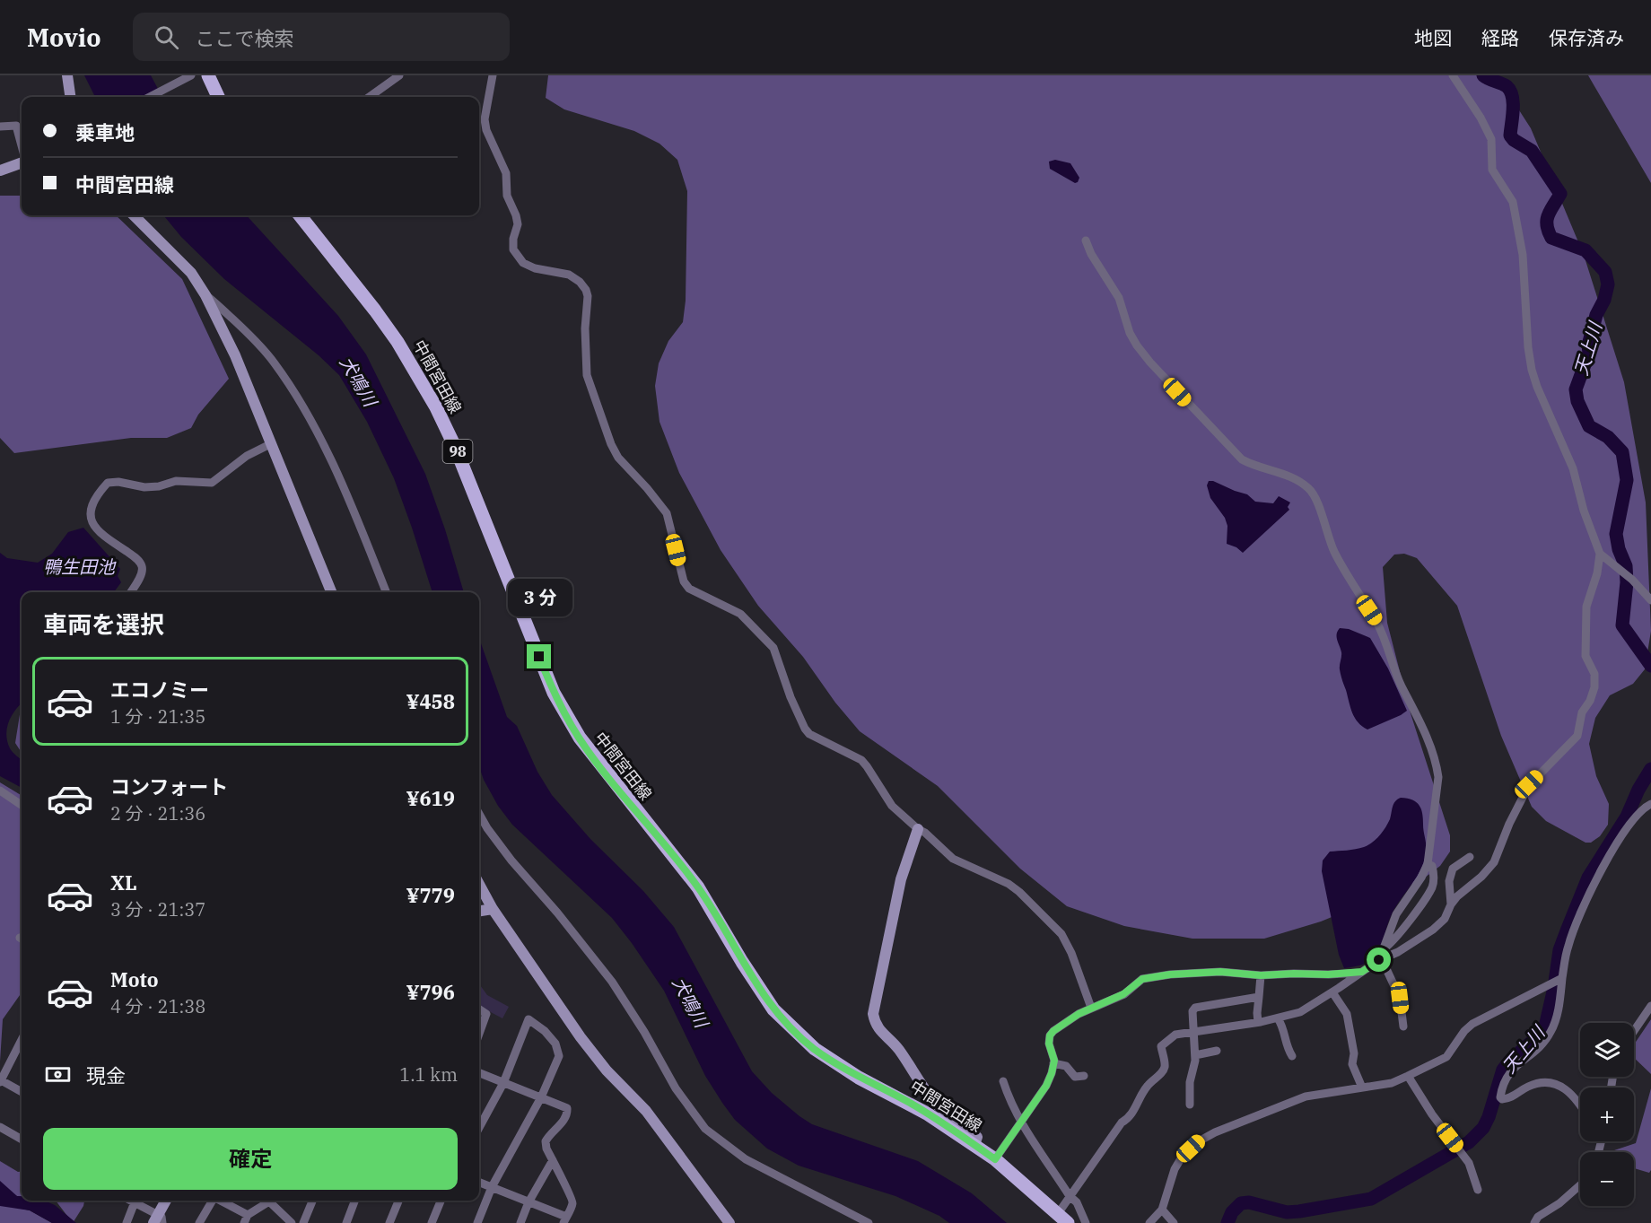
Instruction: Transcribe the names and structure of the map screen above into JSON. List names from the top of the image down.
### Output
{
  "streets": {
    "main road": ["中間宮田線", "98"]
  },
  "water": ["天上川", "犬鳴川", "鴨生田池"],
  "page": {
    "header": "Movio",
    "search": "ここで検索",
    "nav": ["地図", "経路", "保存済み"],
    "banner": ["乗車地", "中間宮田線"],
    "bubble": "3 分",
    "heading": "車両を選択",
    "list": [
      {
        "name": "エコノミー",
        "note": "1 分 · 21:35",
        "value": "¥458"
      },
      {
        "name": "コンフォート",
        "note": "2 分 · 21:36",
        "value": "¥619"
      },
      {
        "name": "XL",
        "note": "3 分 · 21:37",
        "value": "¥779"
      },
      {
        "name": "Moto",
        "note": "4 分 · 21:38",
        "value": "¥796"
      }
    ],
    "map_buttons": ["+", "−"],
    "pay": ["現金", "1.1 km"],
    "buttons": "確定"
  }
}
